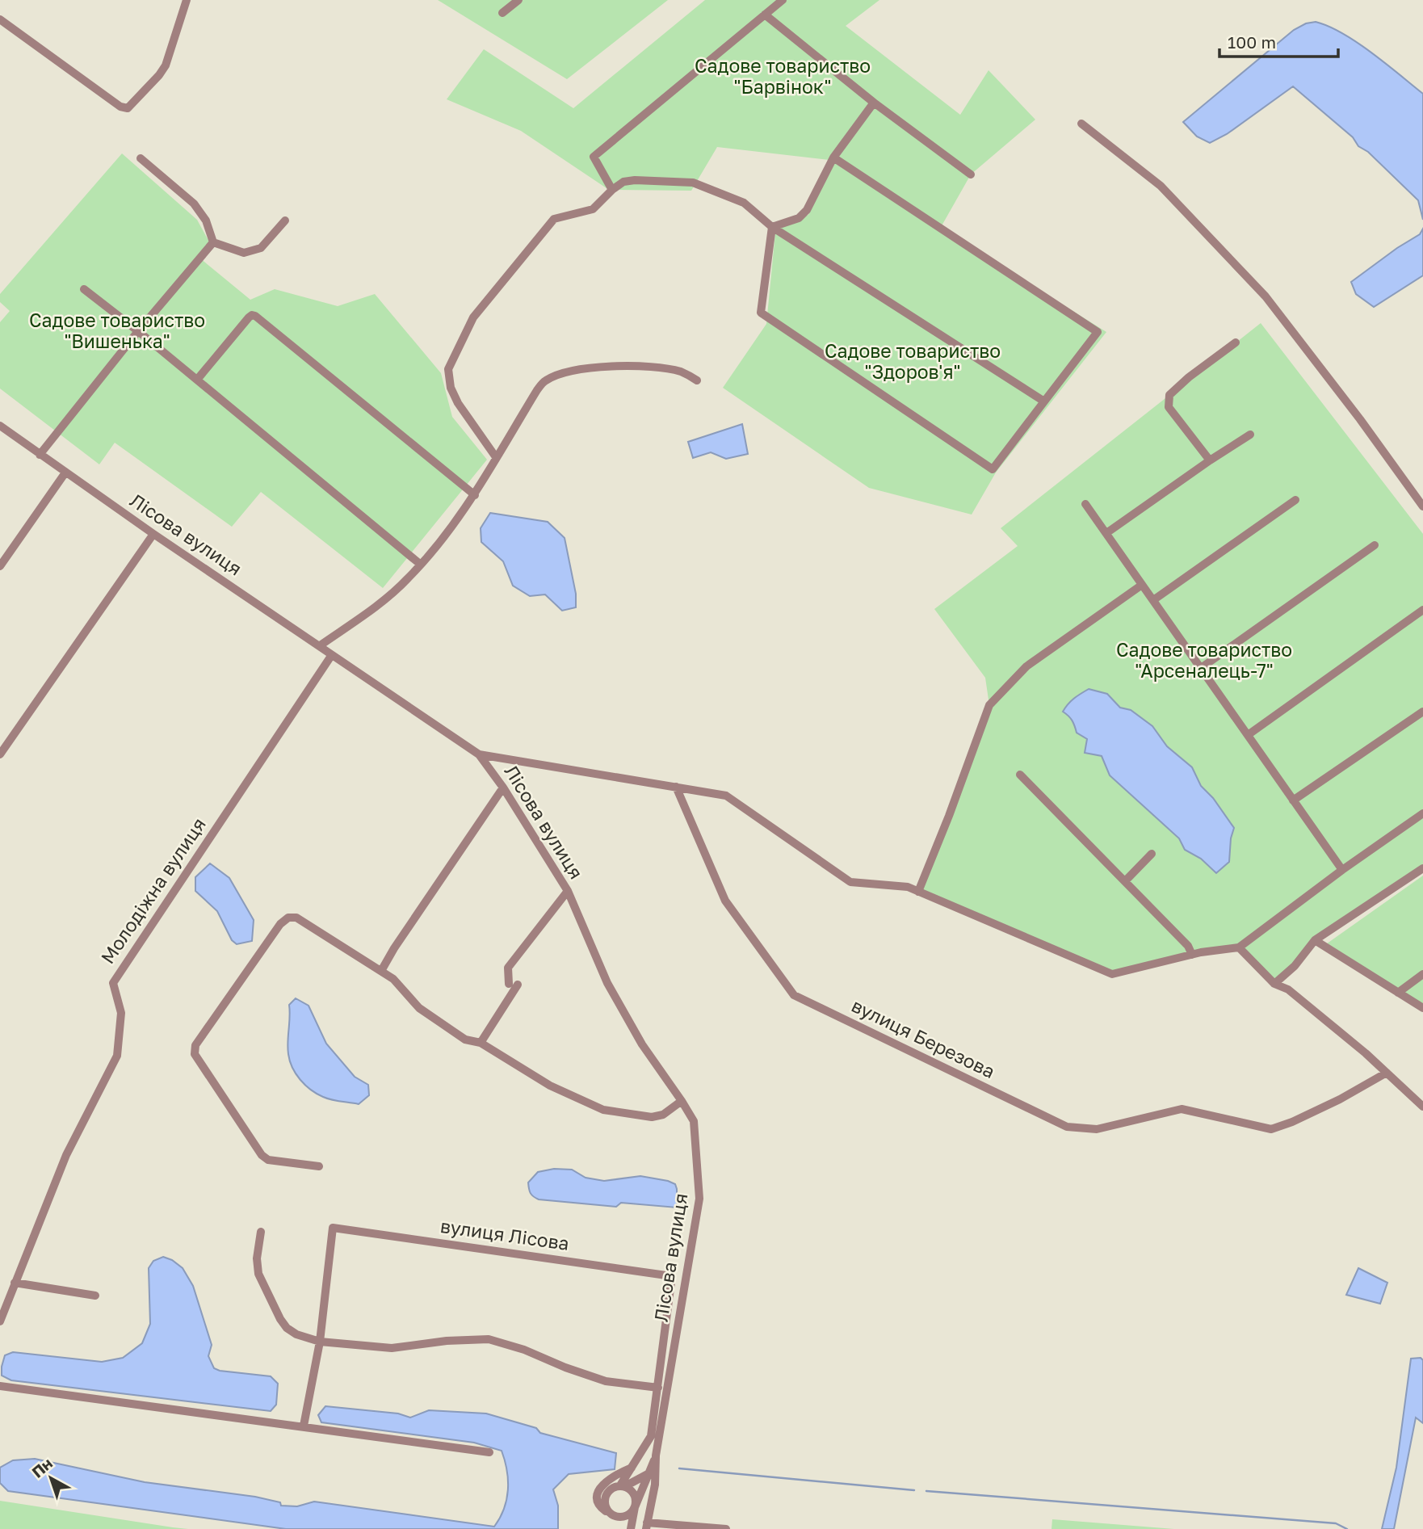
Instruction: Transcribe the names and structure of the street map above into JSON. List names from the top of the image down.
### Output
{
  "streets": {
    "street": [
      "Лісова вулиця",
      "Молодіжна вулиця",
      "вулиця Березова",
      "вулиця Лісова"
    ]
  },
  "crossings": [
    ["Лісова вулиця", "Молодіжна вулиця"]
  ],
  "parks": [
    "Садове товариство \"Барвінок\"",
    "Садове товариство \"Вишенька\"",
    "Садове товариство \"Здоров'я\"",
    "Садове товариство \"Арсеналець-7\""
  ],
  "scale_bar": "100 m",
  "north": "top left"
}
